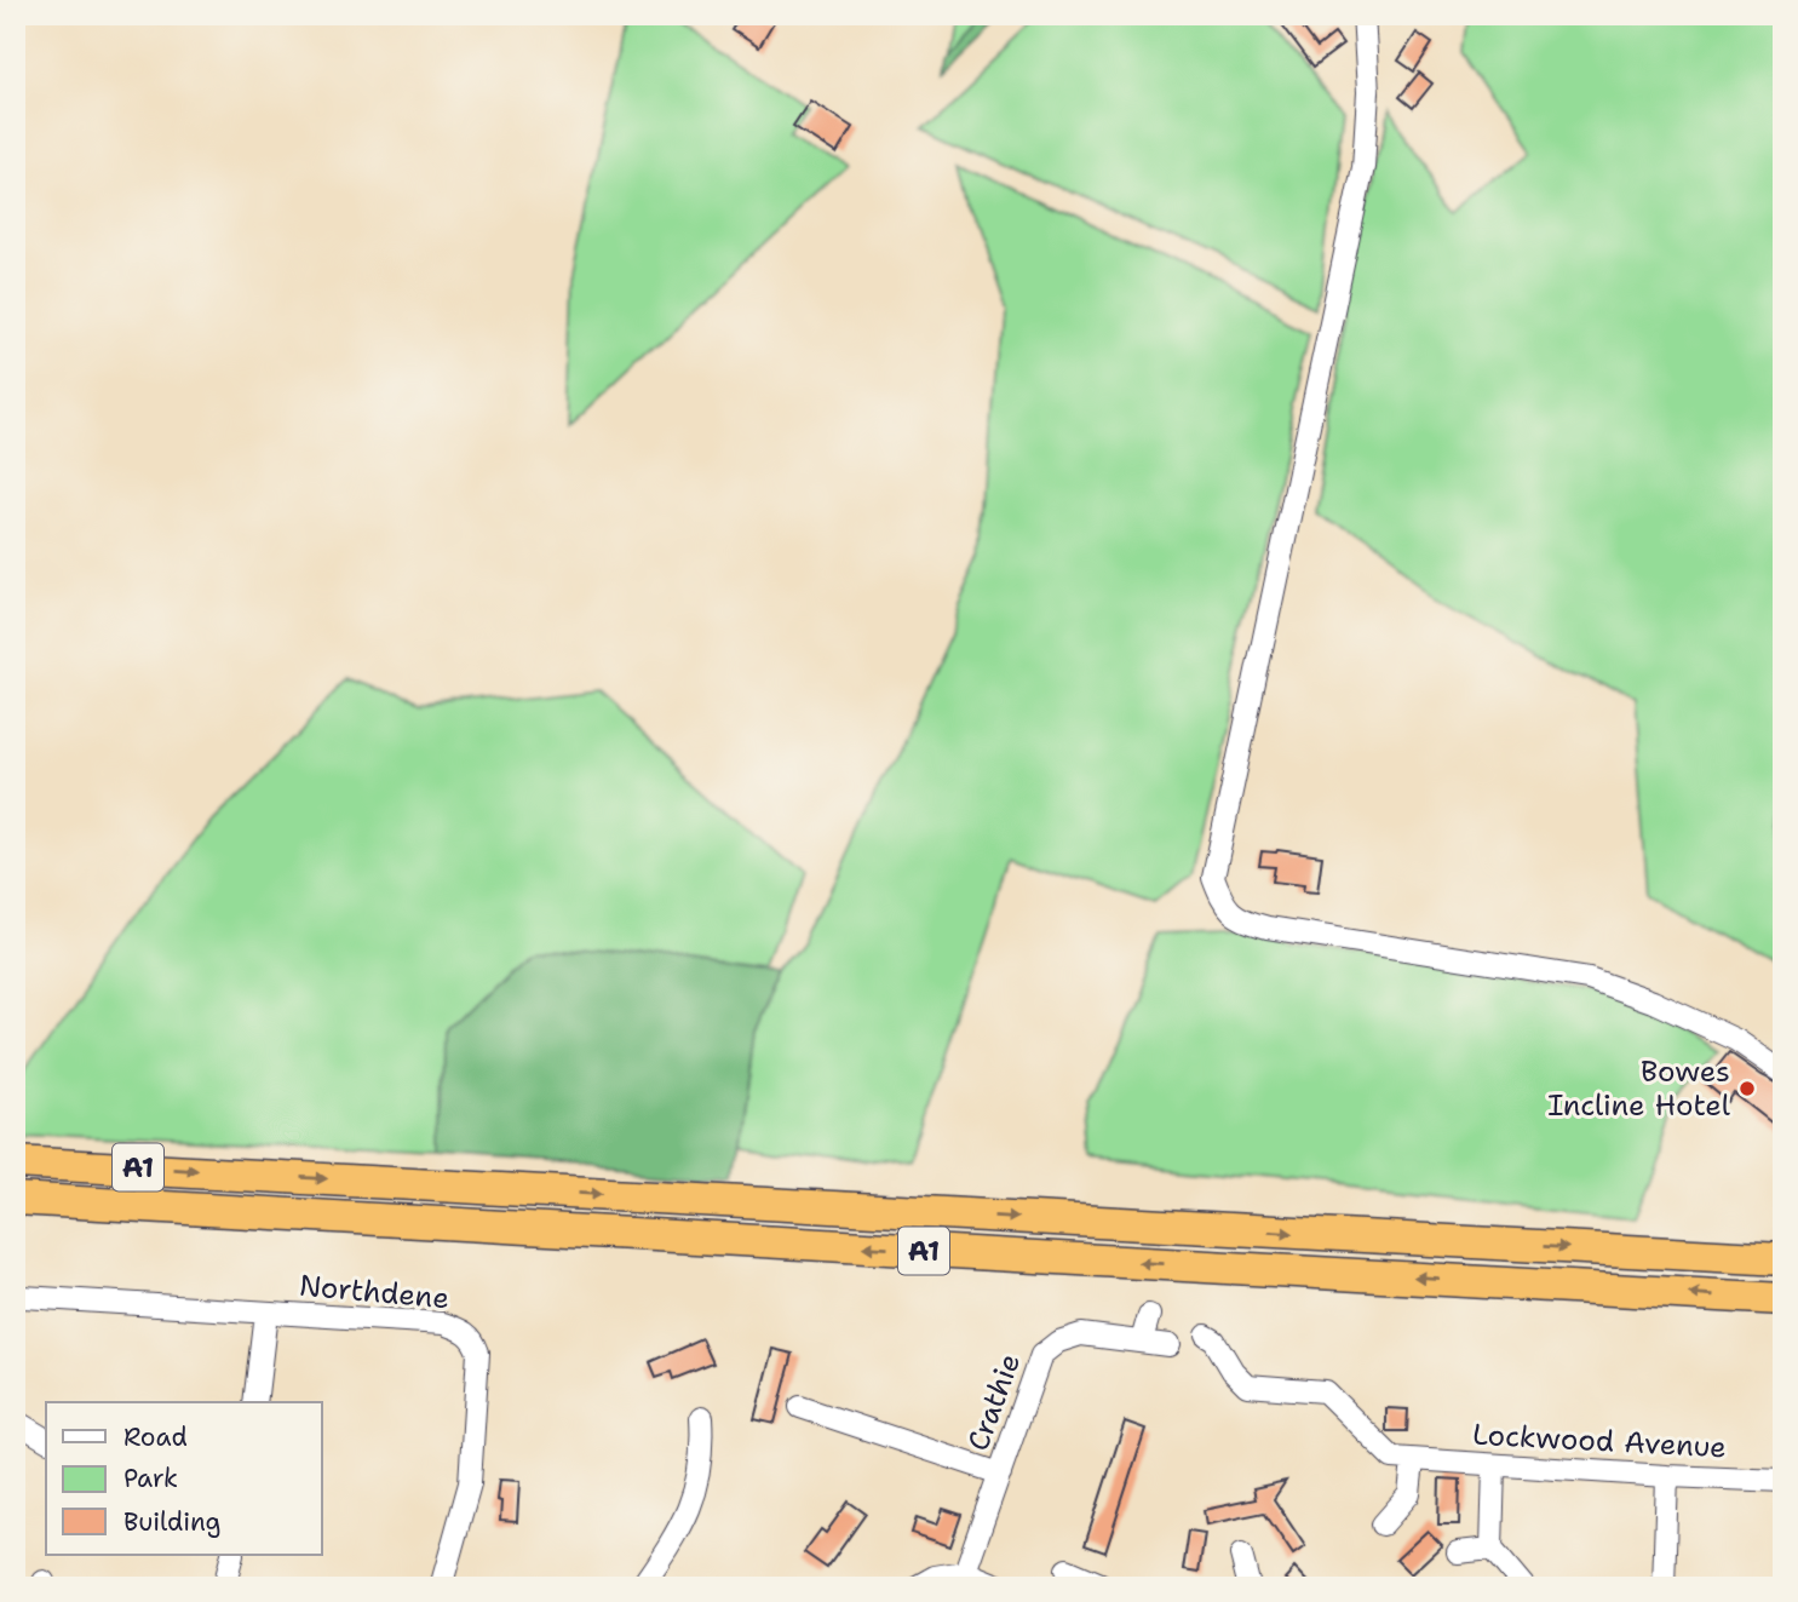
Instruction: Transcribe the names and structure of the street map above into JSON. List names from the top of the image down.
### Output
{
  "streets": {
    "highway": ["A1"],
    "street": ["Northdene", "Crathie", "Lockwood Avenue"]
  },
  "places": ["Bowes Incline Hotel"],
  "legend": ["Road", "Park", "Building"]
}
